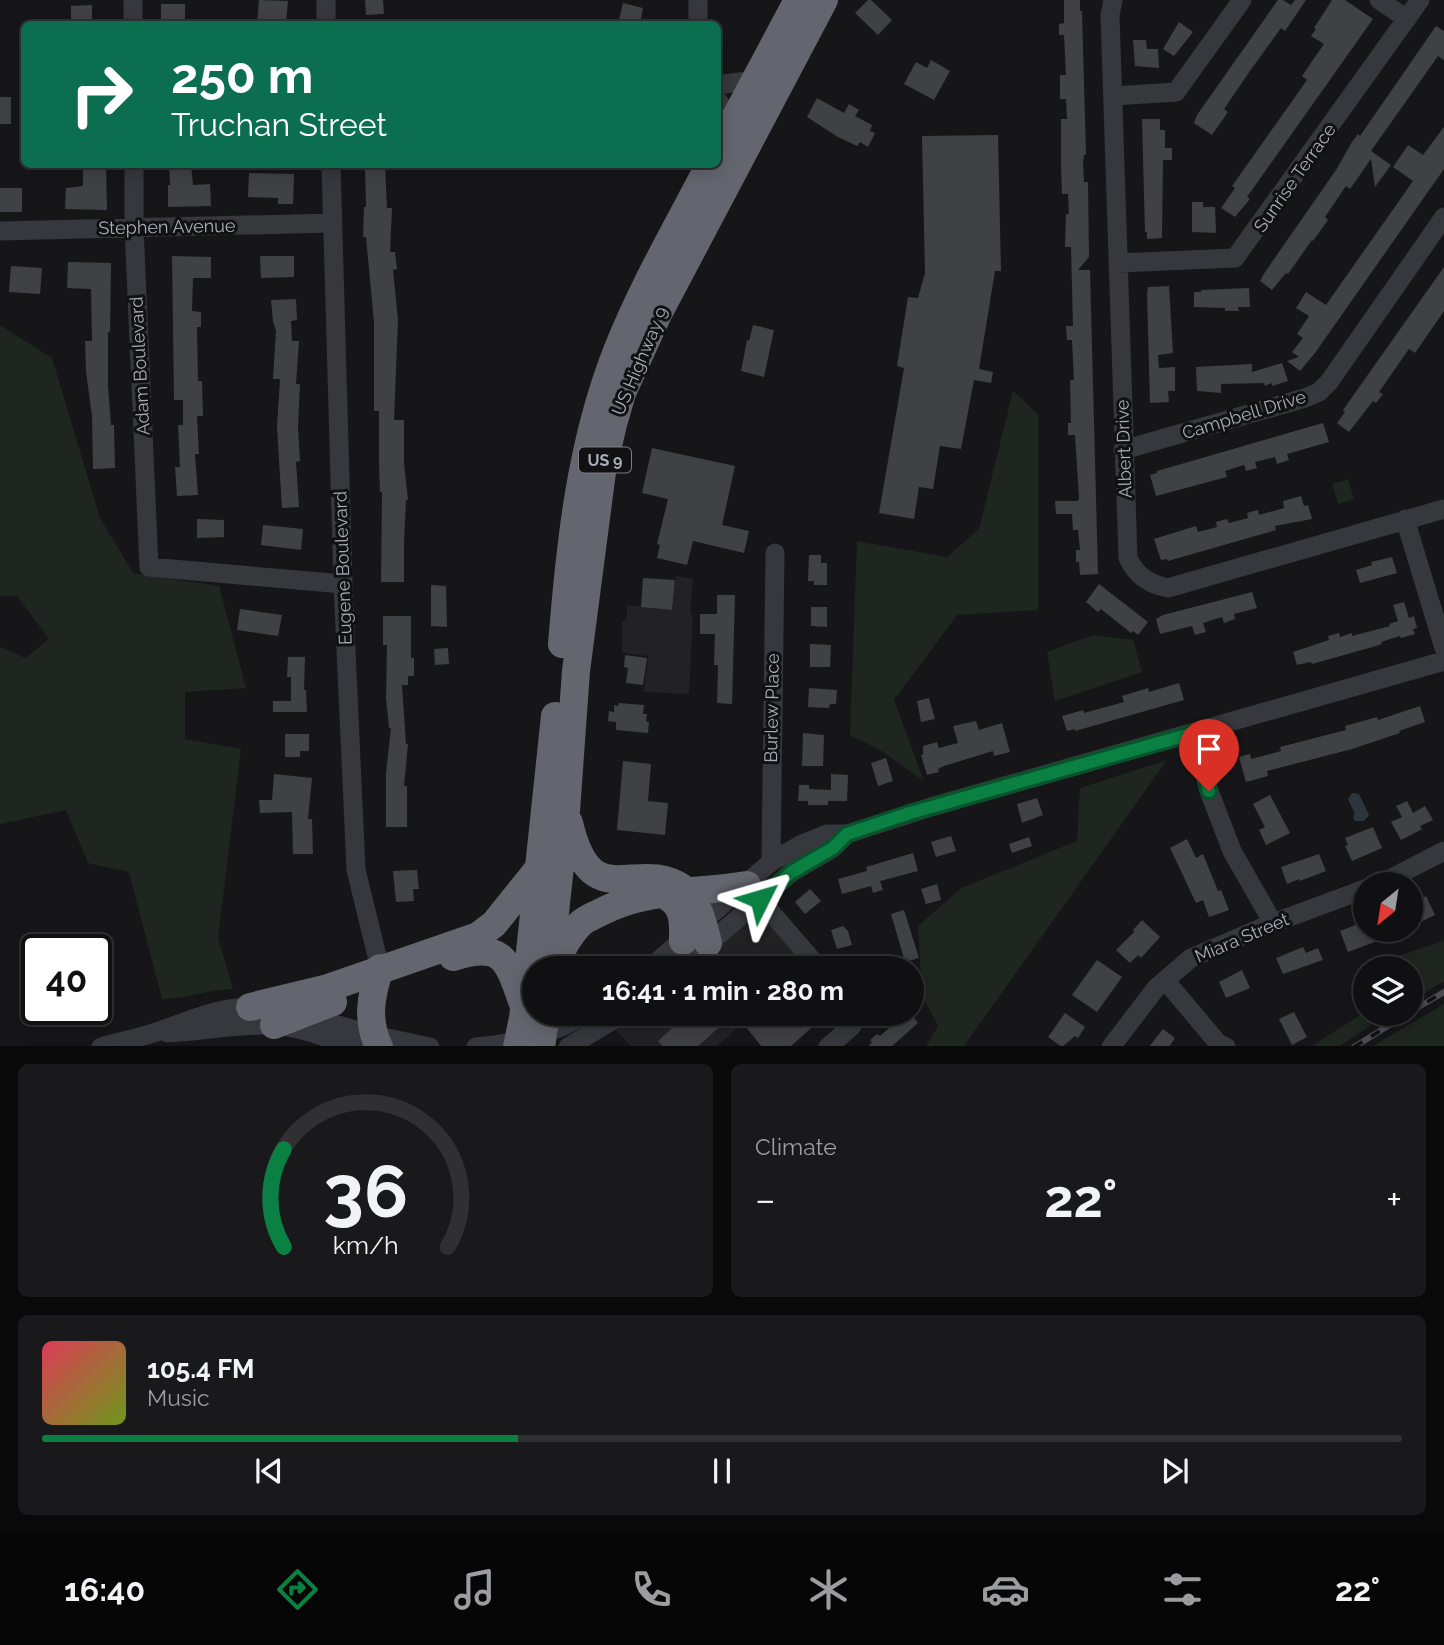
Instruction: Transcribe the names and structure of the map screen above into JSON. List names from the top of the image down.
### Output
{
  "streets": {
    "highway": ["US Highway 9", "US 9"],
    "street": [
      "Sunrise Terrace",
      "Stephen Avenue",
      "Adam Boulevard",
      "Campbell Drive",
      "Albert Drive",
      "Eugene Boulevard",
      "Burlew Place",
      "Miara Street"
    ]
  },
  "crossings": [
    ["Sunrise Terrace", "Albert Drive"],
    ["Stephen Avenue", "Adam Boulevard"],
    ["Stephen Avenue", "Eugene Boulevard"],
    ["Adam Boulevard", "Eugene Boulevard"],
    ["Campbell Drive", "Albert Drive"]
  ],
  "north": "bottom left",
  "page": {
    "turn": ["250 m", "Truchan Street"],
    "limit": "40",
    "trip": "16:41 · 1 min · 280 m",
    "tile": "Climate",
    "heat": ["−", "22°", "+"],
    "song": ["105.4 FM", "Music"],
    "tabs": ["16:40", "22°"],
    "gauge": ["36", "km/h"]
  }
}
